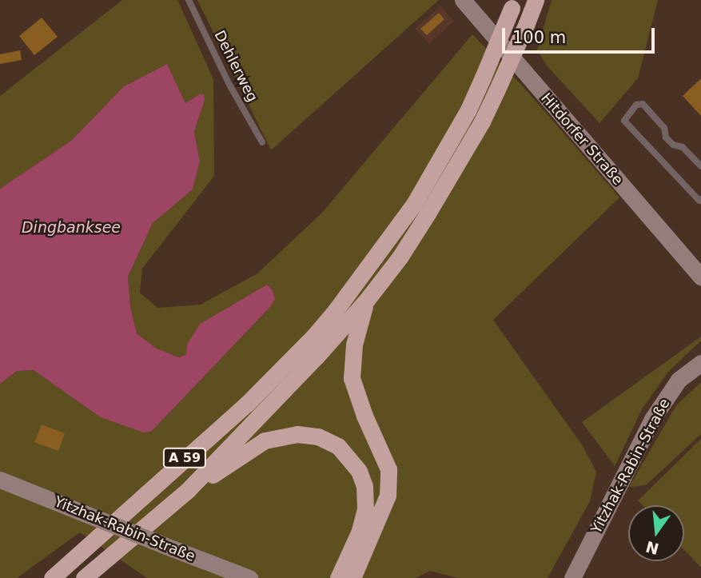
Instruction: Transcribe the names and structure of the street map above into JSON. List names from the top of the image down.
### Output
{
  "streets": {
    "highway": ["A 59"],
    "street": ["Hitdorfer Straße", "Yitzhak-Rabin-Straße"],
    "lane": ["Dehlerweg"]
  },
  "water": ["Dingbanksee"],
  "scale_bar": "100 m",
  "north": "bottom"
}
